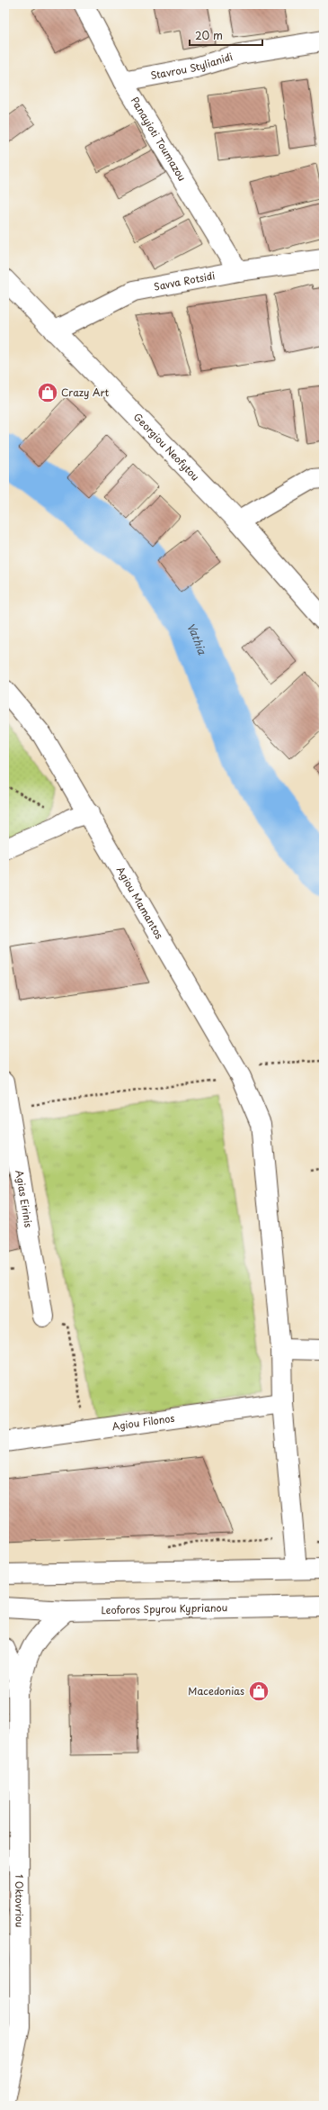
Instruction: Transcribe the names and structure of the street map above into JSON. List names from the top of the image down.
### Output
{
  "streets": {
    "street": [
      "Stavrou Stylianidi",
      "Panayioti Toumazou",
      "Savva Rotsidi",
      "Georgiou Neofytou",
      "Agiou Mamantos",
      "Agias Eirinis",
      "Agiou Filonos",
      "Leoforos Spyrou Kyprianou",
      "1 Oktovriou"
    ]
  },
  "crossings": [
    ["Stavrou Stylianidi", "Panayioti Toumazou"],
    ["Panayioti Toumazou", "Savva Rotsidi"],
    ["Savva Rotsidi", "Georgiou Neofytou"],
    ["Agiou Mamantos", "Agiou Filonos"],
    ["Leoforos Spyrou Kyprianou", "1 Oktovriou"]
  ],
  "water": ["Vathia"],
  "places": {
    "shop": ["Crazy Art", "Macedonias"]
  },
  "scale_bar": "20 m"
}
